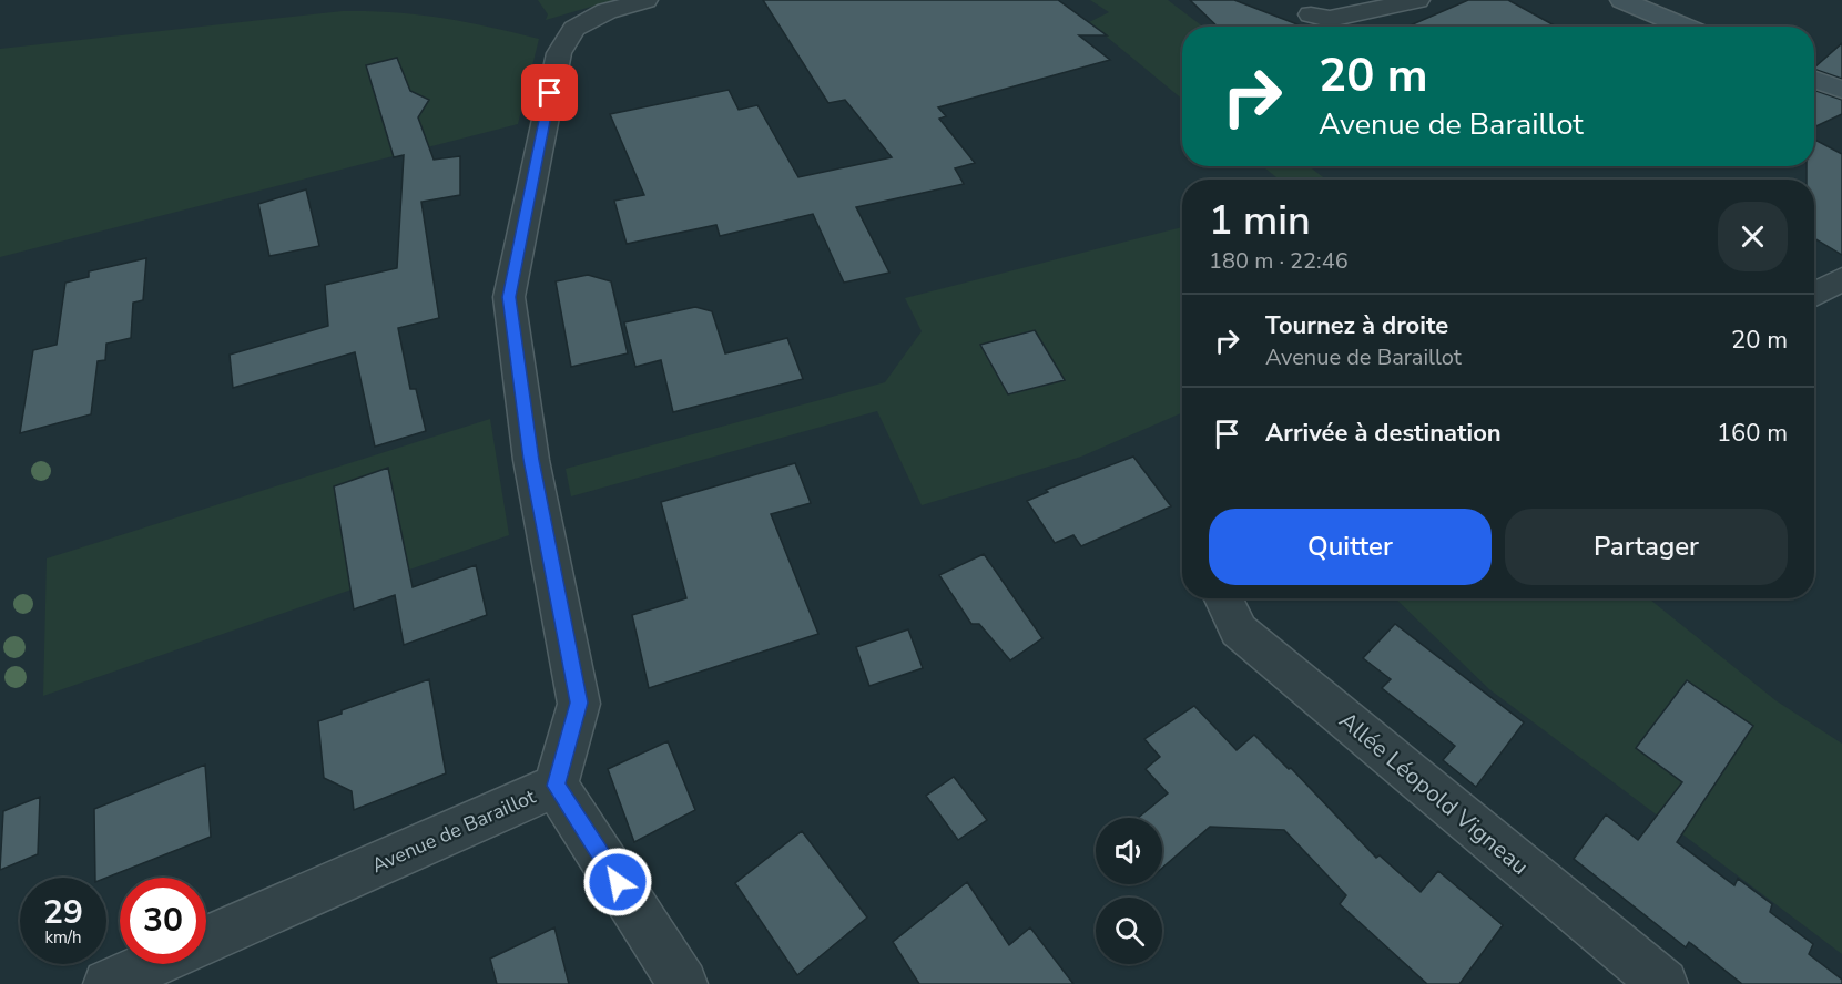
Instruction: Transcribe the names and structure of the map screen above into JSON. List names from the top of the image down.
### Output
{
  "streets": {
    "street": ["Allée Léopold Vigneau", "Avenue de Baraillot"]
  },
  "page": {
    "turn": ["20 m", "Avenue de Baraillot"],
    "heading": ["1 min", "180 m · 22:46"],
    "list": [
      {
        "name": "Tournez à droite",
        "note": "Avenue de Baraillot",
        "value": "20 m"
      },
      {
        "name": "Arrivée à destination",
        "value": "160 m"
      }
    ],
    "buttons": ["Quitter", "Partager"],
    "speed": "29 km/h",
    "limit": "30"
  }
}
